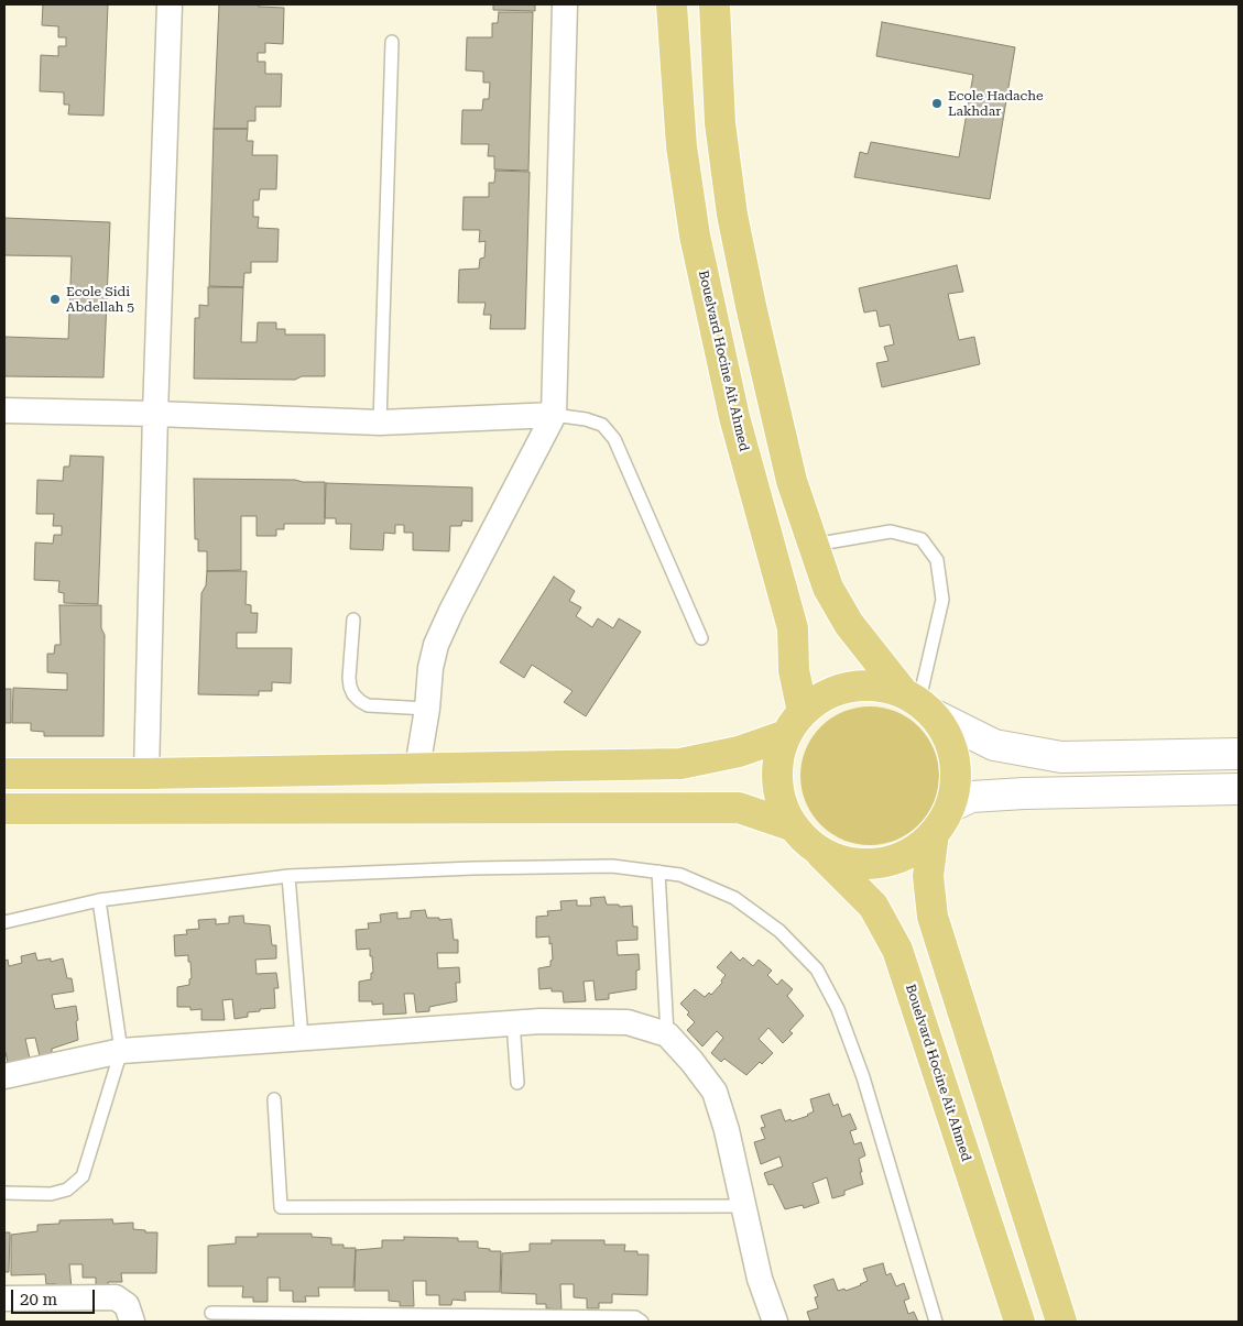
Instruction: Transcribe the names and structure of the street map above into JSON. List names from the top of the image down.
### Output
{
  "streets": {
    "main road": ["Bouelvard Hocine Ait Ahmed"]
  },
  "places": ["Ecole Hadache Lakhdar", "Ecole Sidi Abdellah 5"],
  "scale_bar": "20 m"
}
